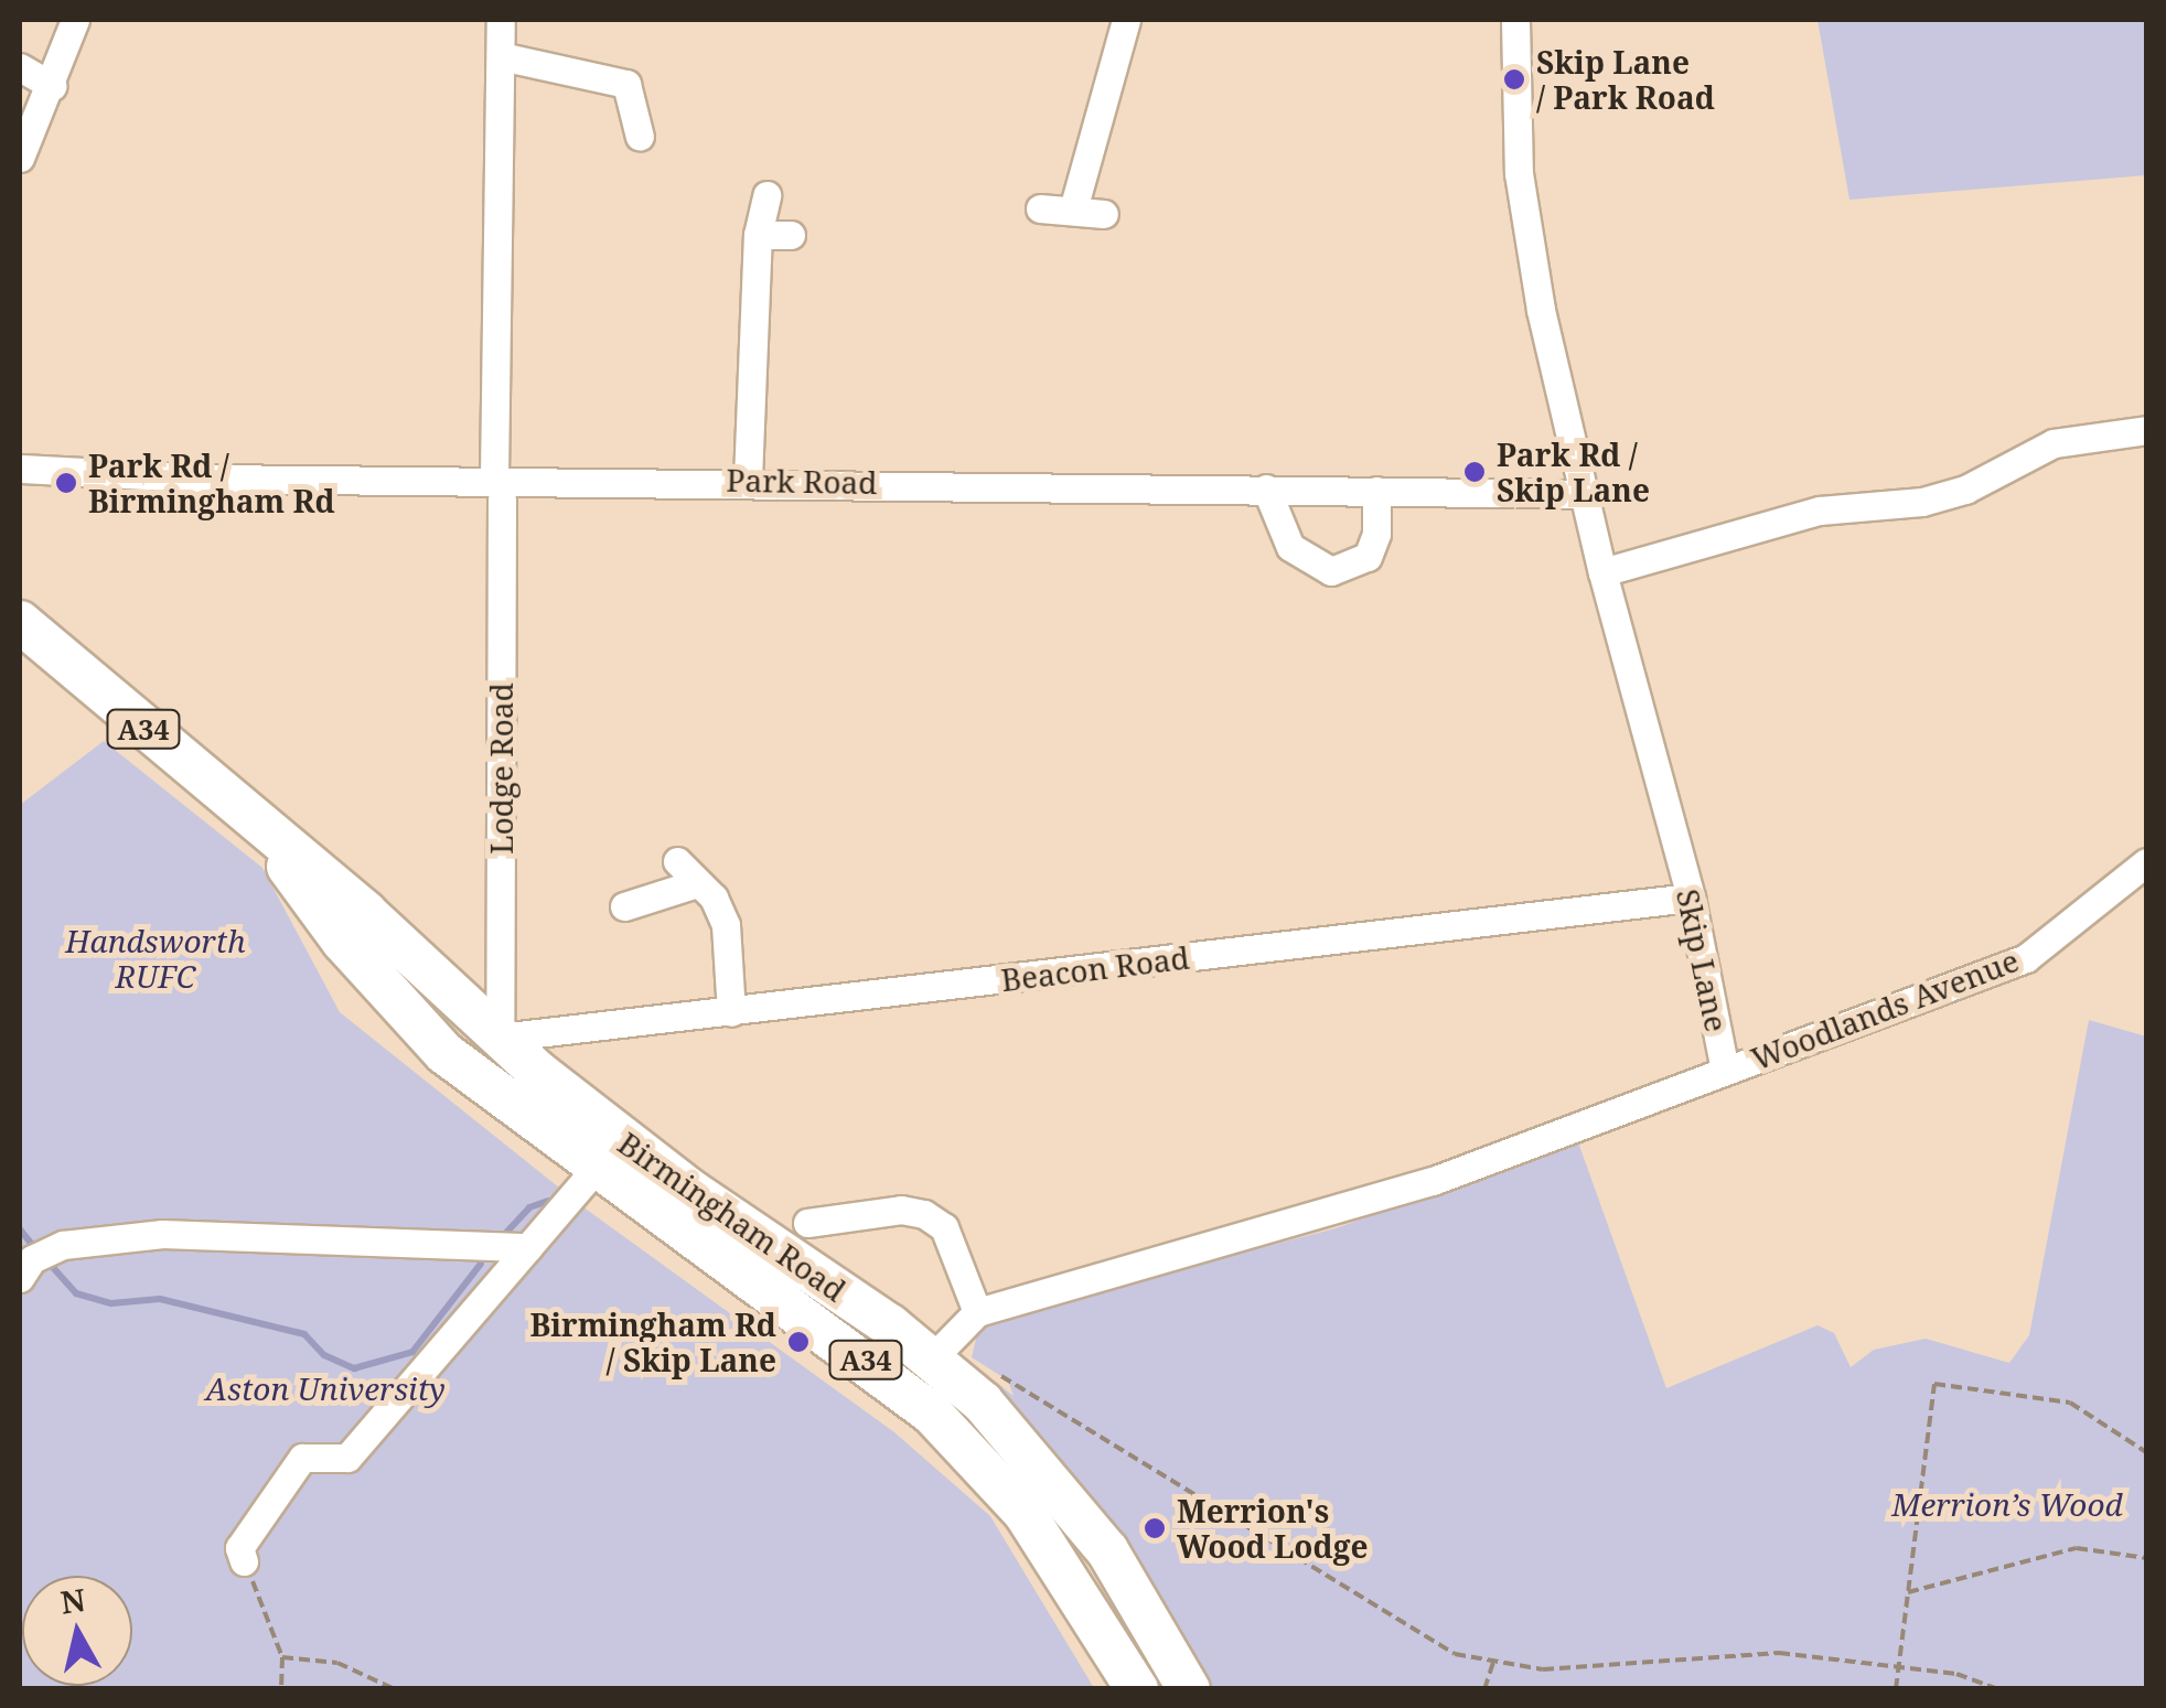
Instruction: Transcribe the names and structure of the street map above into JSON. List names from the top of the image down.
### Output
{
  "streets": {
    "highway": ["A34", "Birmingham Road"],
    "street": [
      "Park Road",
      "Lodge Road",
      "Skip Lane",
      "Beacon Road",
      "Woodlands Avenue"
    ]
  },
  "crossings": [
    ["Park Road", "Lodge Road"],
    ["Park Road", "Skip Lane"],
    ["Lodge Road", "Beacon Road"],
    ["Lodge Road", "Birmingham Road"],
    ["Skip Lane", "Beacon Road"],
    ["Skip Lane", "Woodlands Avenue"],
    ["Skip Lane", "Birmingham Road"],
    ["Beacon Road", "Birmingham Road"]
  ],
  "parks": ["Handsworth RUFC", "Aston University", "Merrion’s Wood"],
  "places": [
    "Skip Lane / Park Road",
    "Park Rd / Skip Lane",
    "Park Rd / Birmingham Rd",
    "Birmingham Rd / Skip Lane",
    "Merrion's Wood Lodge"
  ],
  "north": "top"
}
